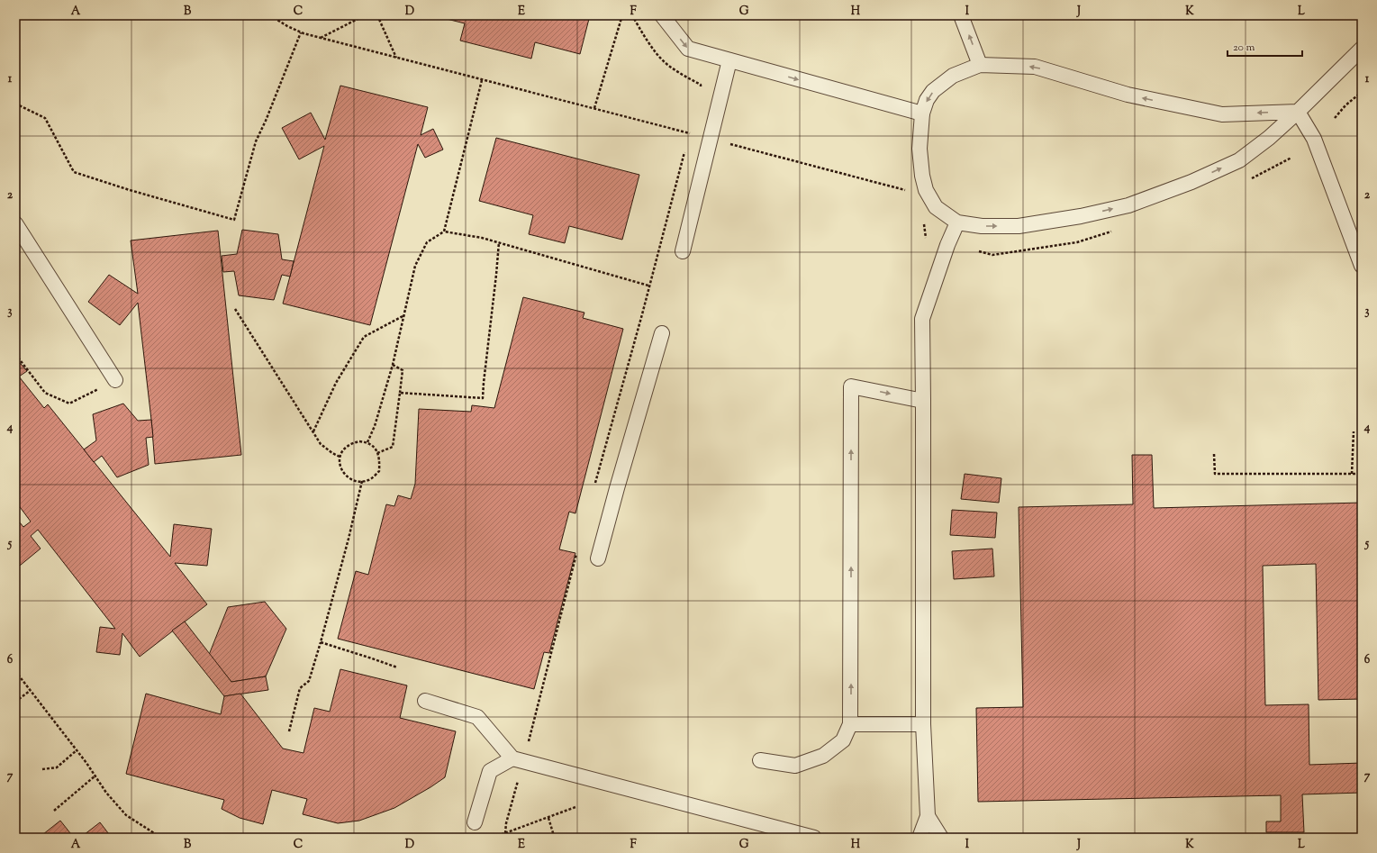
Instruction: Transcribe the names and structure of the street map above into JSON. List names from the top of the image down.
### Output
{
  "scale_bar": "20 m",
  "grid": {
    "columns": [
      "A",
      "B",
      "C",
      "D",
      "E",
      "F",
      "G",
      "H",
      "I",
      "J",
      "K",
      "L"
    ],
    "rows": [
      "1",
      "2",
      "3",
      "4",
      "5",
      "6",
      "7"
    ]
  }
}
